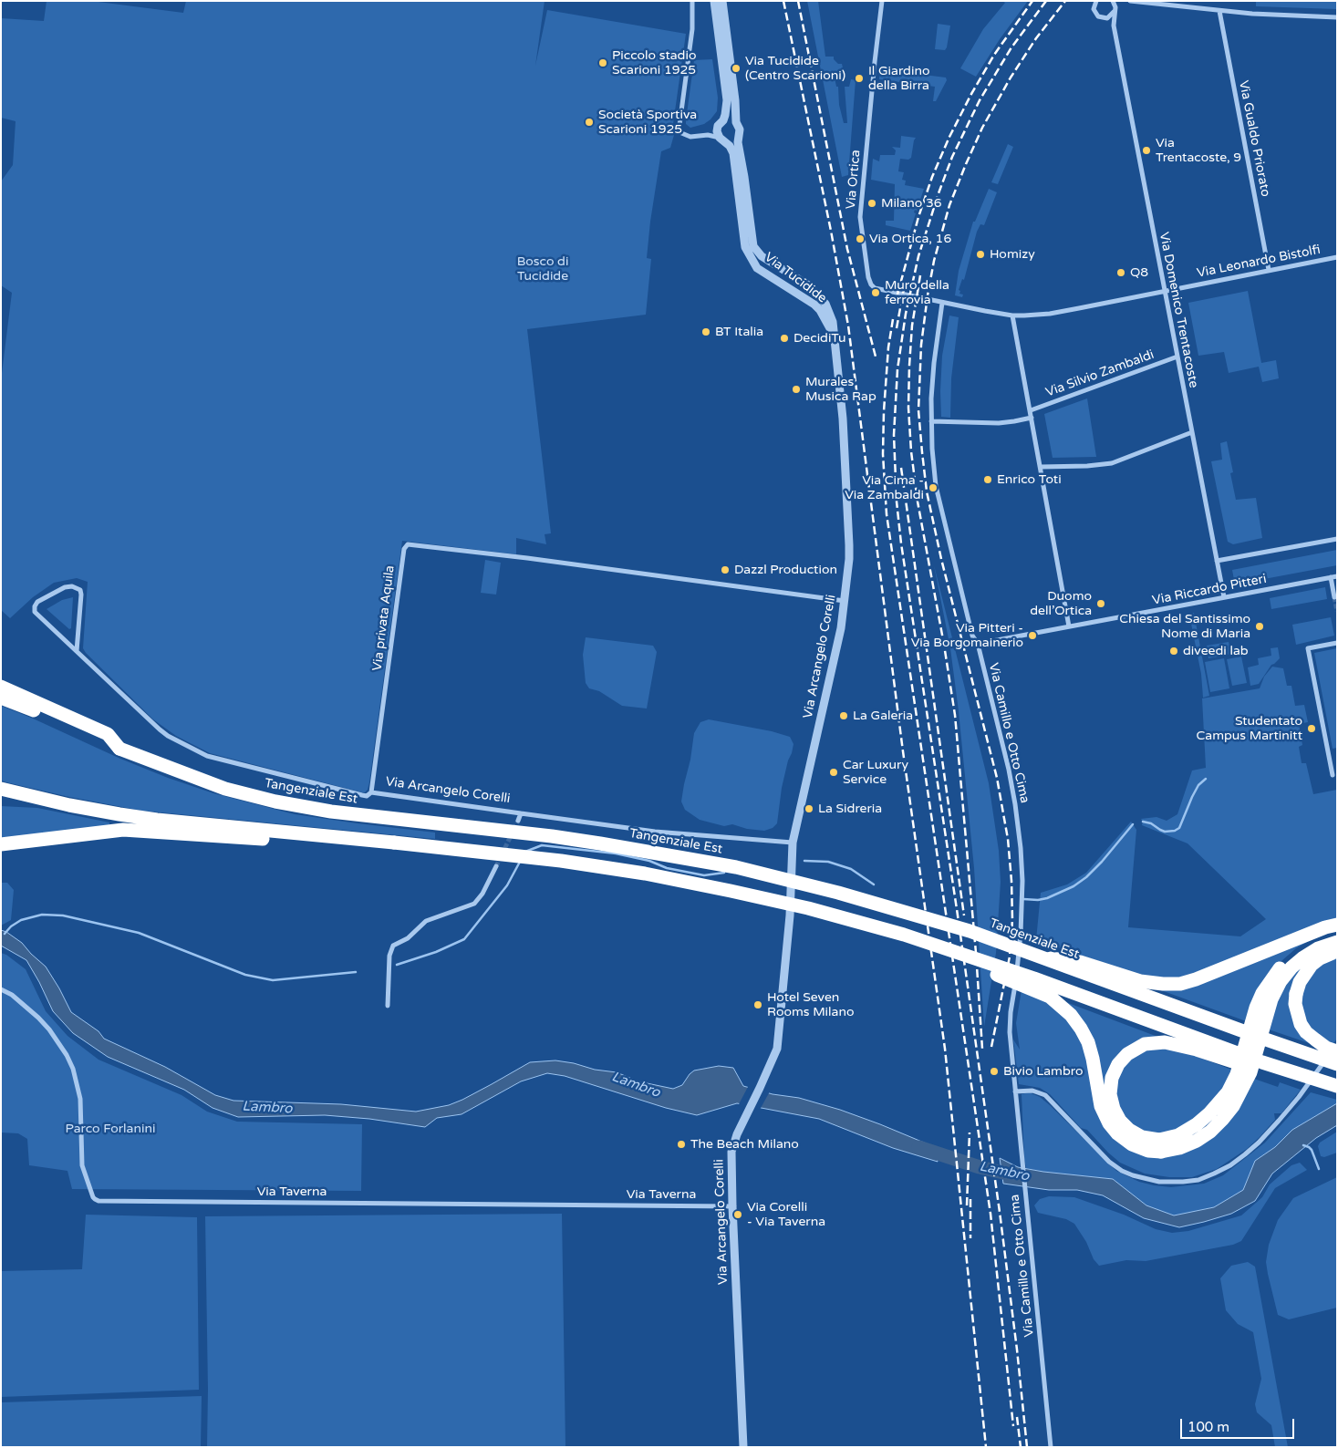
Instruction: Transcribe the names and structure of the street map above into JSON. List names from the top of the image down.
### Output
{
  "streets": {
    "highway": ["Tangenziale Est"],
    "street": [
      "Via Gualdo Priorato",
      "Via Ortica",
      "Via Leonardo Bistolfi",
      "Via Tucidide",
      "Via Domenico Trentacoste",
      "Via Silvio Zambaldi",
      "Via Riccardo Pitteri",
      "Via privata Aquila",
      "Via Arcangelo Corelli",
      "Via Camillo e Otto Cima",
      "Via Taverna"
    ]
  },
  "crossings": [
    ["Via Gualdo Priorato", "Via Leonardo Bistolfi"],
    ["Via Ortica", "Via Leonardo Bistolfi"],
    ["Via Ortica", "Via Camillo e Otto Cima"],
    ["Via Leonardo Bistolfi", "Via Domenico Trentacoste"],
    ["Via Leonardo Bistolfi", "Via Camillo e Otto Cima"],
    ["Via Tucidide", "Via Arcangelo Corelli"],
    ["Via Domenico Trentacoste", "Via Silvio Zambaldi"],
    ["Via Domenico Trentacoste", "Via Riccardo Pitteri"],
    ["Via Riccardo Pitteri", "Via Camillo e Otto Cima"],
    ["Via privata Aquila", "Via Arcangelo Corelli"],
    ["Via Arcangelo Corelli", "Via Taverna"]
  ],
  "water": ["Lambro"],
  "parks": ["Bosco di Tucidide", "Parco Forlanini"],
  "places": [
    "Piccolo stadio Scarioni 1925",
    "Via Tucidide (Centro Scarioni)",
    "Il Giardino della Birra",
    "Società Sportiva Scarioni 1925",
    "Via Trentacoste, 9",
    "Milano 36",
    "Via Ortica, 16",
    "Homizy",
    "Q8",
    "Muro della ferrovia",
    "BT Italia",
    "DecidiTu",
    "Murales Musica Rap",
    "Enrico Toti",
    "Via Cima - Via Zambaldi",
    "Dazzl Production",
    "Duomo dell’Ortica",
    "Chiesa del Santissimo Nome di Maria",
    "Via Pitteri - Via Borgomainerio",
    "diveedi lab",
    "La Galeria",
    "Studentato Campus Martinitt",
    "Car Luxury Service",
    "La Sidreria",
    "Hotel Seven Rooms Milano",
    "Bivio Lambro",
    "The Beach Milano",
    "Via Corelli - Via Taverna"
  ],
  "scale_bar": "100 m"
}
